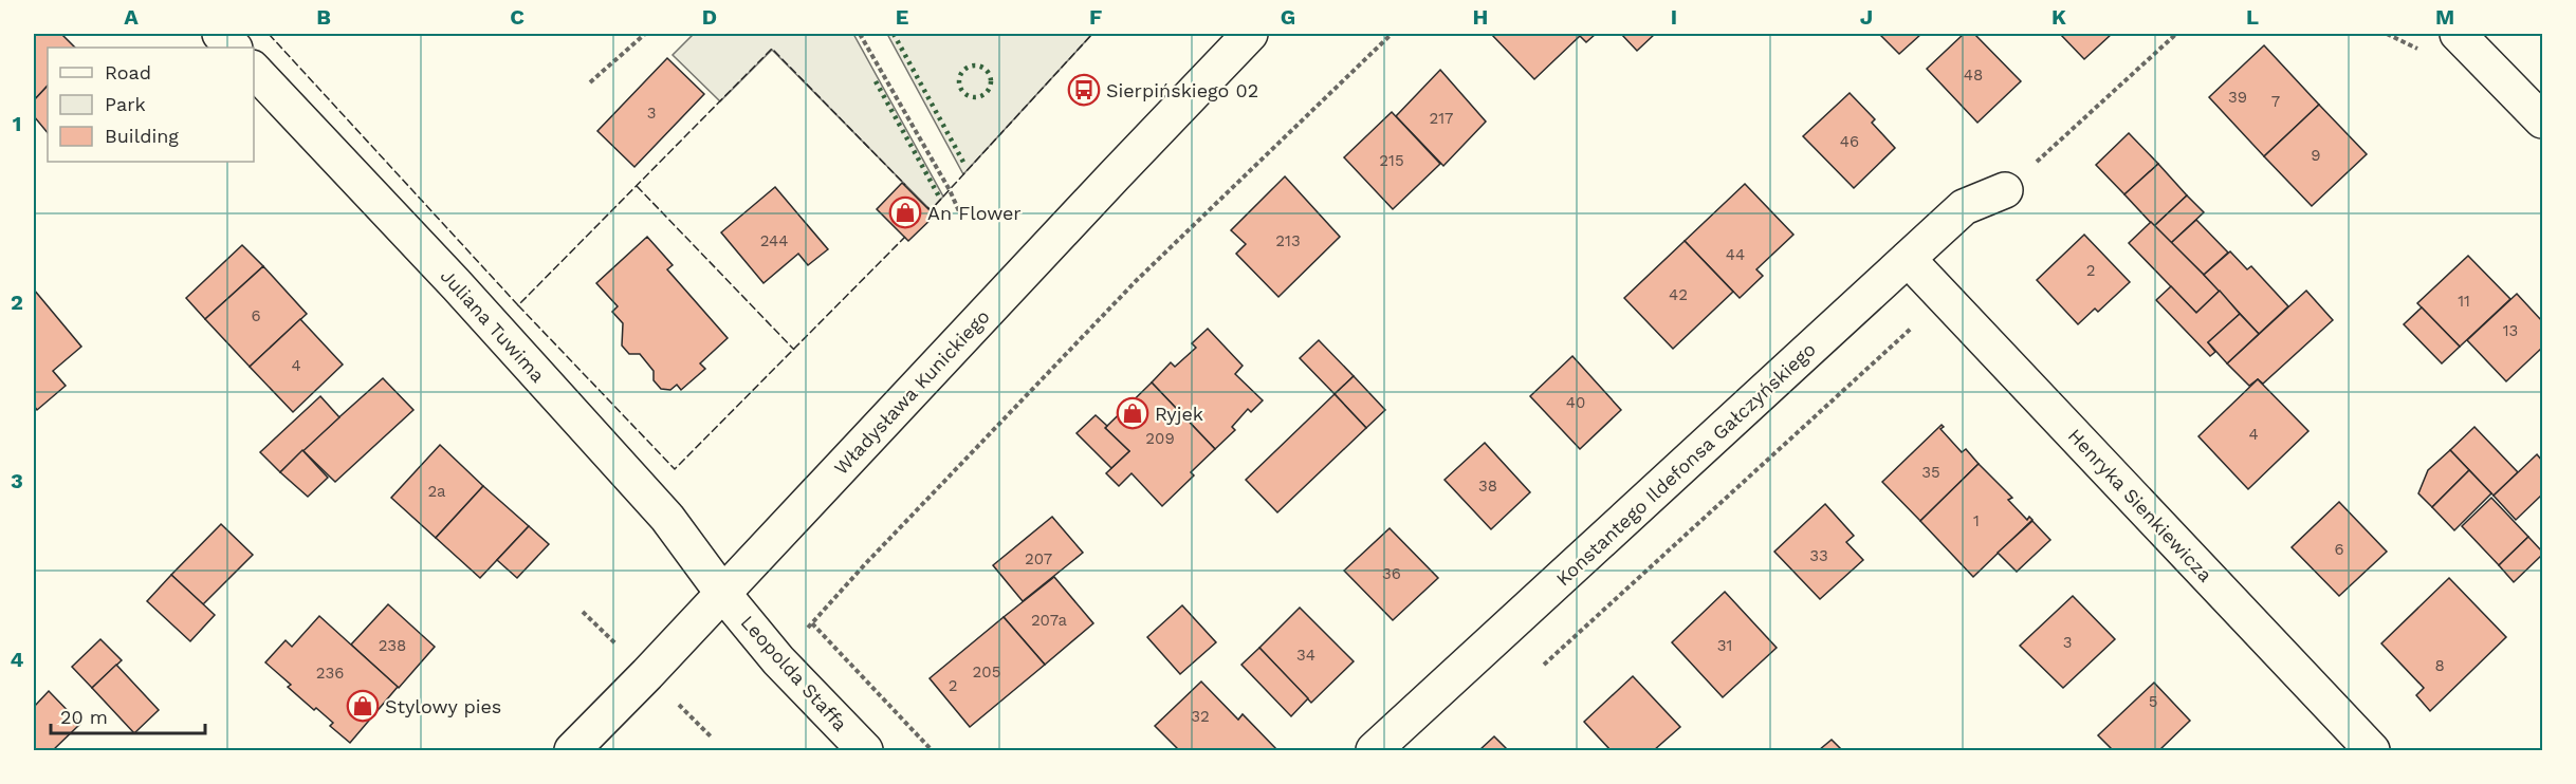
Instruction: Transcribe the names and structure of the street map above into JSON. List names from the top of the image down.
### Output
{
  "streets": {
    "street": [
      "Juliana Tuwima",
      "Władysława Kunickiego",
      "Konstantego Ildefonsa Gałczyńskiego",
      "Henryka Sienkiewicza",
      "Leopolda Staffa"
    ]
  },
  "crossings": [
    ["Juliana Tuwima", "Władysława Kunickiego"],
    ["Juliana Tuwima", "Leopolda Staffa"],
    ["Władysława Kunickiego", "Leopolda Staffa"],
    ["Konstantego Ildefonsa Gałczyńskiego", "Henryka Sienkiewicza"]
  ],
  "places": {
    "bus stop": ["Sierpińskiego 02"],
    "shop": ["An Flower", "Ryjek", "Stylowy pies"]
  },
  "house_numbers": [
    "48",
    "39",
    "7",
    "3",
    "217",
    "46",
    "9",
    "215",
    "244",
    "213",
    "44",
    "2",
    "42",
    "11",
    "6",
    "13",
    "4",
    "40",
    "4",
    "209",
    "35",
    "38",
    "2a",
    "1",
    "6",
    "33",
    "207",
    "36",
    "207a",
    "3",
    "238",
    "31",
    "34",
    "8",
    "205",
    "236",
    "2",
    "5",
    "32"
  ],
  "legend": ["Road", "Park", "Building"],
  "scale_bar": "20 m",
  "grid": {
    "columns": [
      "A",
      "B",
      "C",
      "D",
      "E",
      "F",
      "G",
      "H",
      "I",
      "J",
      "K",
      "L",
      "M"
    ],
    "rows": [
      "1",
      "2",
      "3",
      "4"
    ]
  }
}
